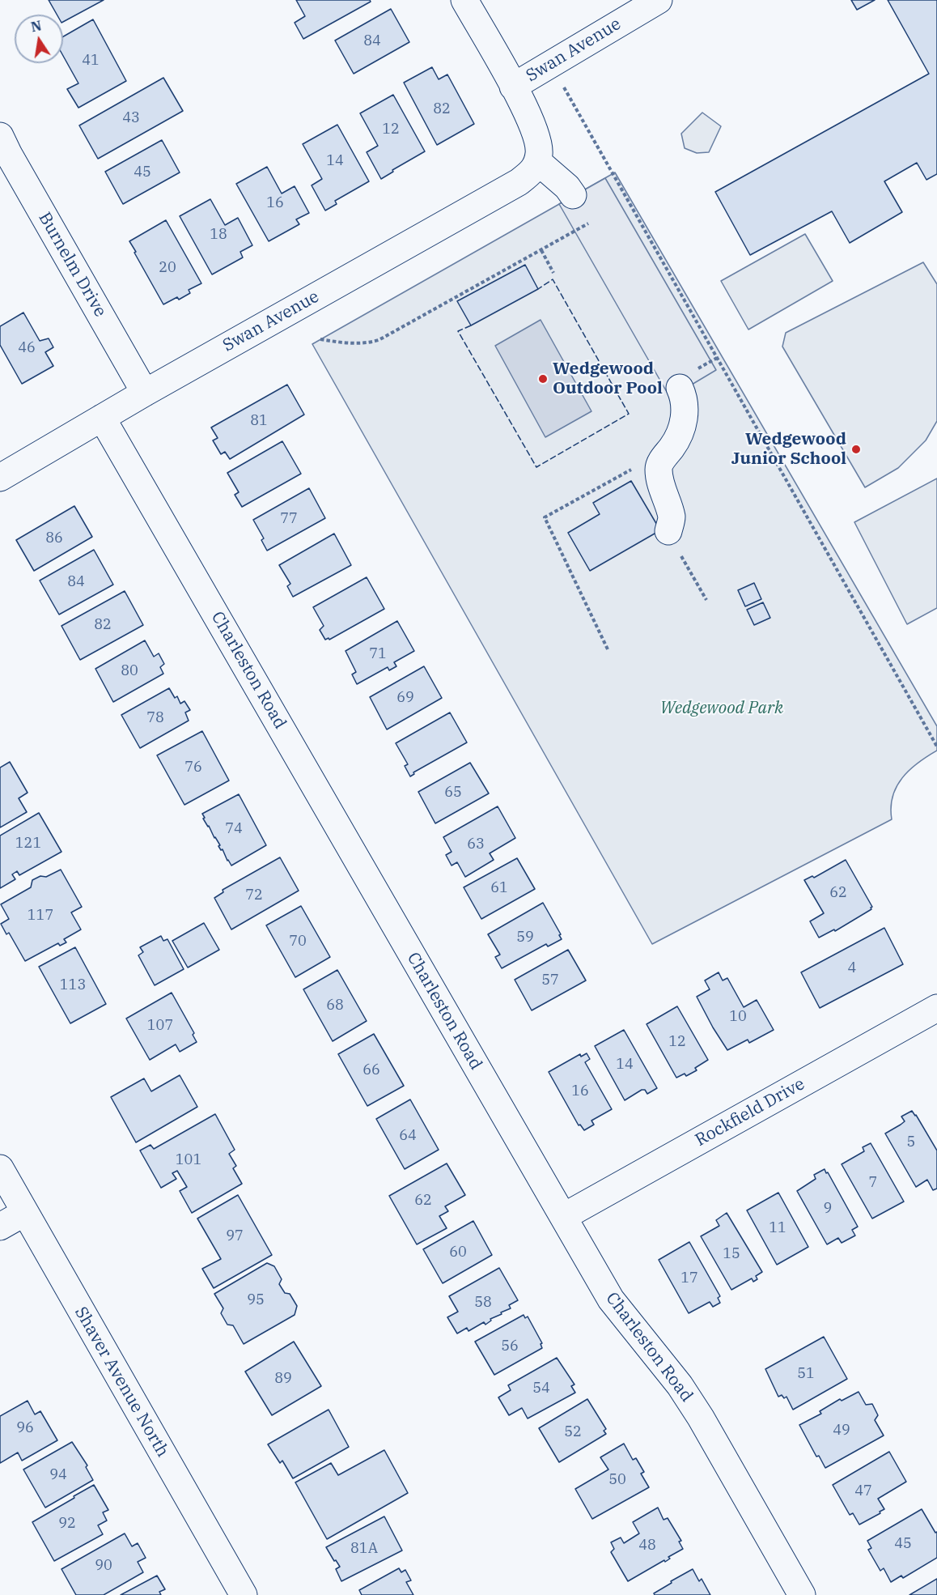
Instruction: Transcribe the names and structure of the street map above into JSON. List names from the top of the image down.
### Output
{
  "streets": {
    "street": [
      "Swan Avenue",
      "Burnelm Drive",
      "Charleston Road",
      "Rockfield Drive",
      "Shaver Avenue North"
    ]
  },
  "crossings": [
    ["Swan Avenue", "Burnelm Drive"],
    ["Swan Avenue", "Charleston Road"],
    ["Charleston Road", "Rockfield Drive"]
  ],
  "parks": ["Wedgewood Park"],
  "places": ["Wedgewood Outdoor Pool", "Wedgewood Junior School"],
  "house_numbers": [
    "84",
    "41",
    "82",
    "43",
    "12",
    "14",
    "45",
    "16",
    "18",
    "20",
    "46",
    "81",
    "77",
    "86",
    "84",
    "82",
    "71",
    "80",
    "69",
    "78",
    "76",
    "65",
    "74",
    "121",
    "63",
    "61",
    "62",
    "72",
    "117",
    "59",
    "70",
    "4",
    "57",
    "113",
    "68",
    "10",
    "107",
    "12",
    "14",
    "66",
    "16",
    "64",
    "5",
    "101",
    "7",
    "62",
    "9",
    "11",
    "97",
    "60",
    "15",
    "17",
    "95",
    "58",
    "56",
    "51",
    "89",
    "54",
    "96",
    "49",
    "52",
    "94",
    "50",
    "47",
    "92",
    "45",
    "48",
    "81A",
    "90"
  ],
  "north": "top"
}
